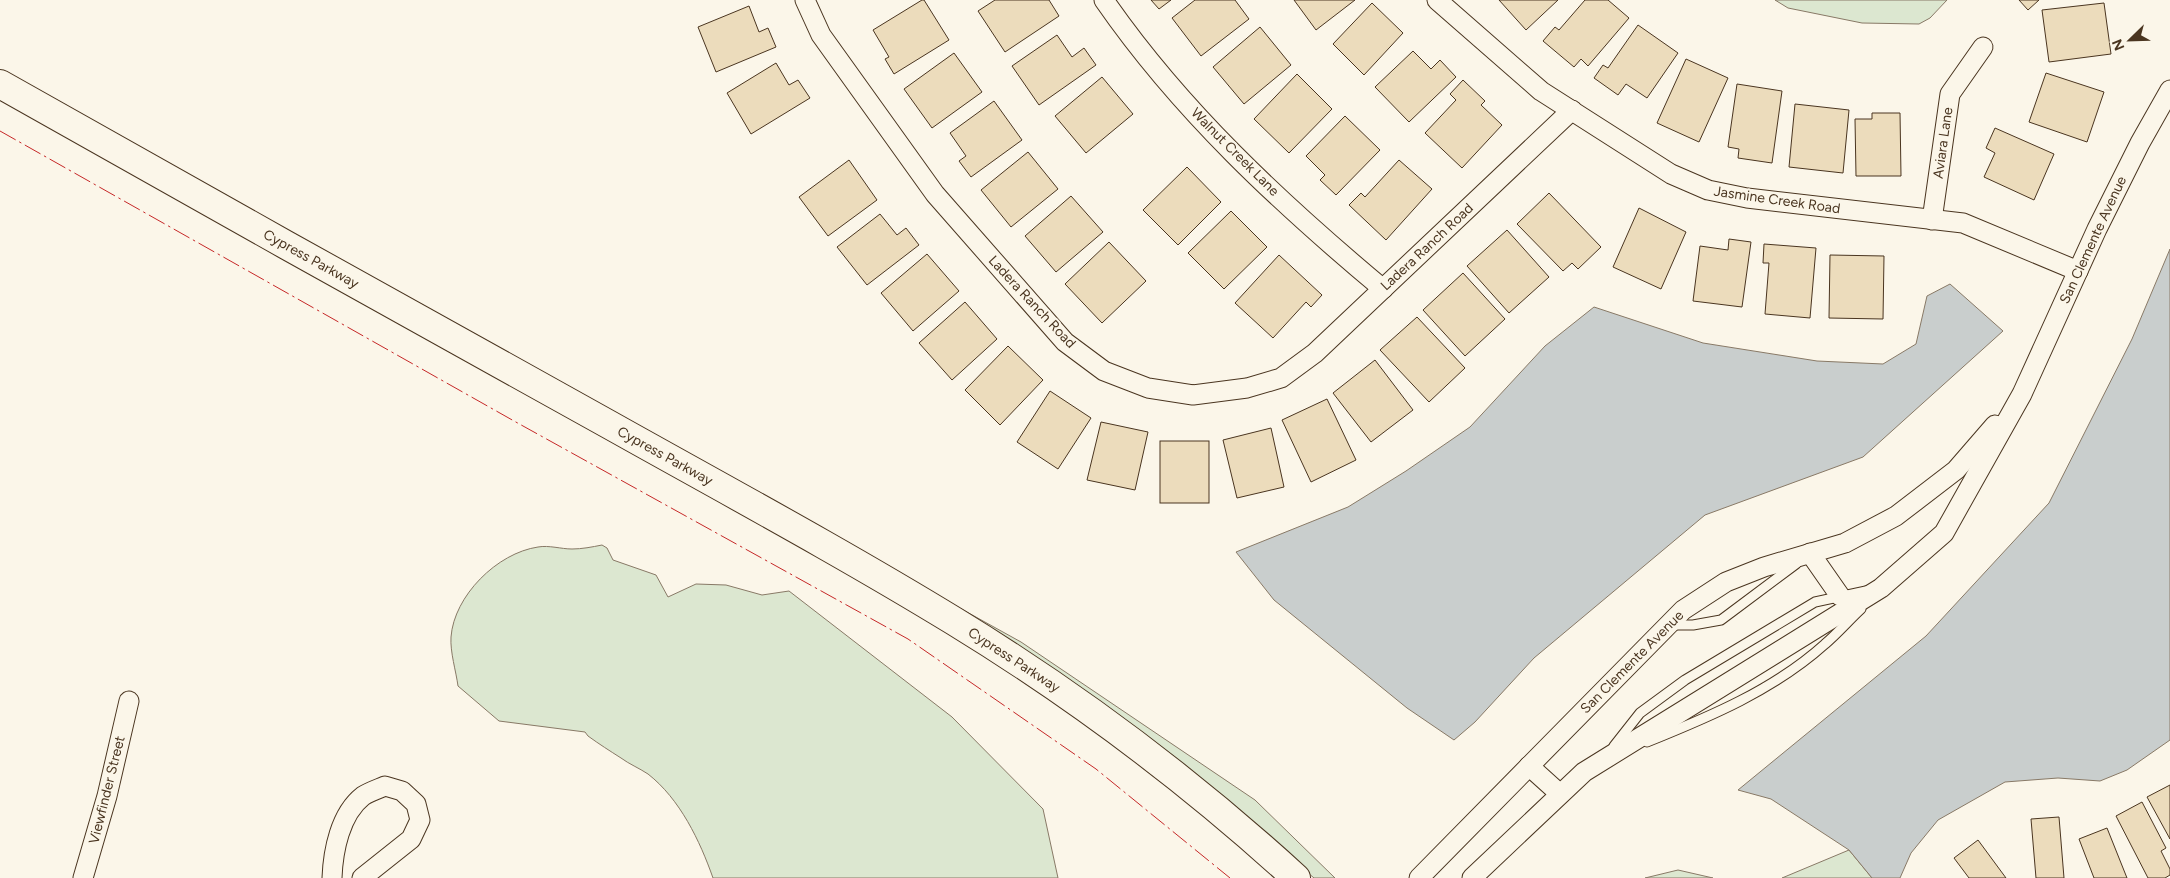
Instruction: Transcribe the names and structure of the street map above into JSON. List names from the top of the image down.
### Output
{
  "streets": {
    "main road": ["Cypress Parkway"],
    "street": [
      "Aviara Lane",
      "Walnut Creek Lane",
      "Jasmine Creek Road",
      "San Clemente Avenue",
      "Ladera Ranch Road",
      "Viewfinder Street"
    ]
  },
  "crossings": [
    ["Aviara Lane", "Jasmine Creek Road"],
    ["Walnut Creek Lane", "Ladera Ranch Road"],
    ["Jasmine Creek Road", "San Clemente Avenue"],
    ["Jasmine Creek Road", "Ladera Ranch Road"]
  ],
  "north": "bottom left"
}
